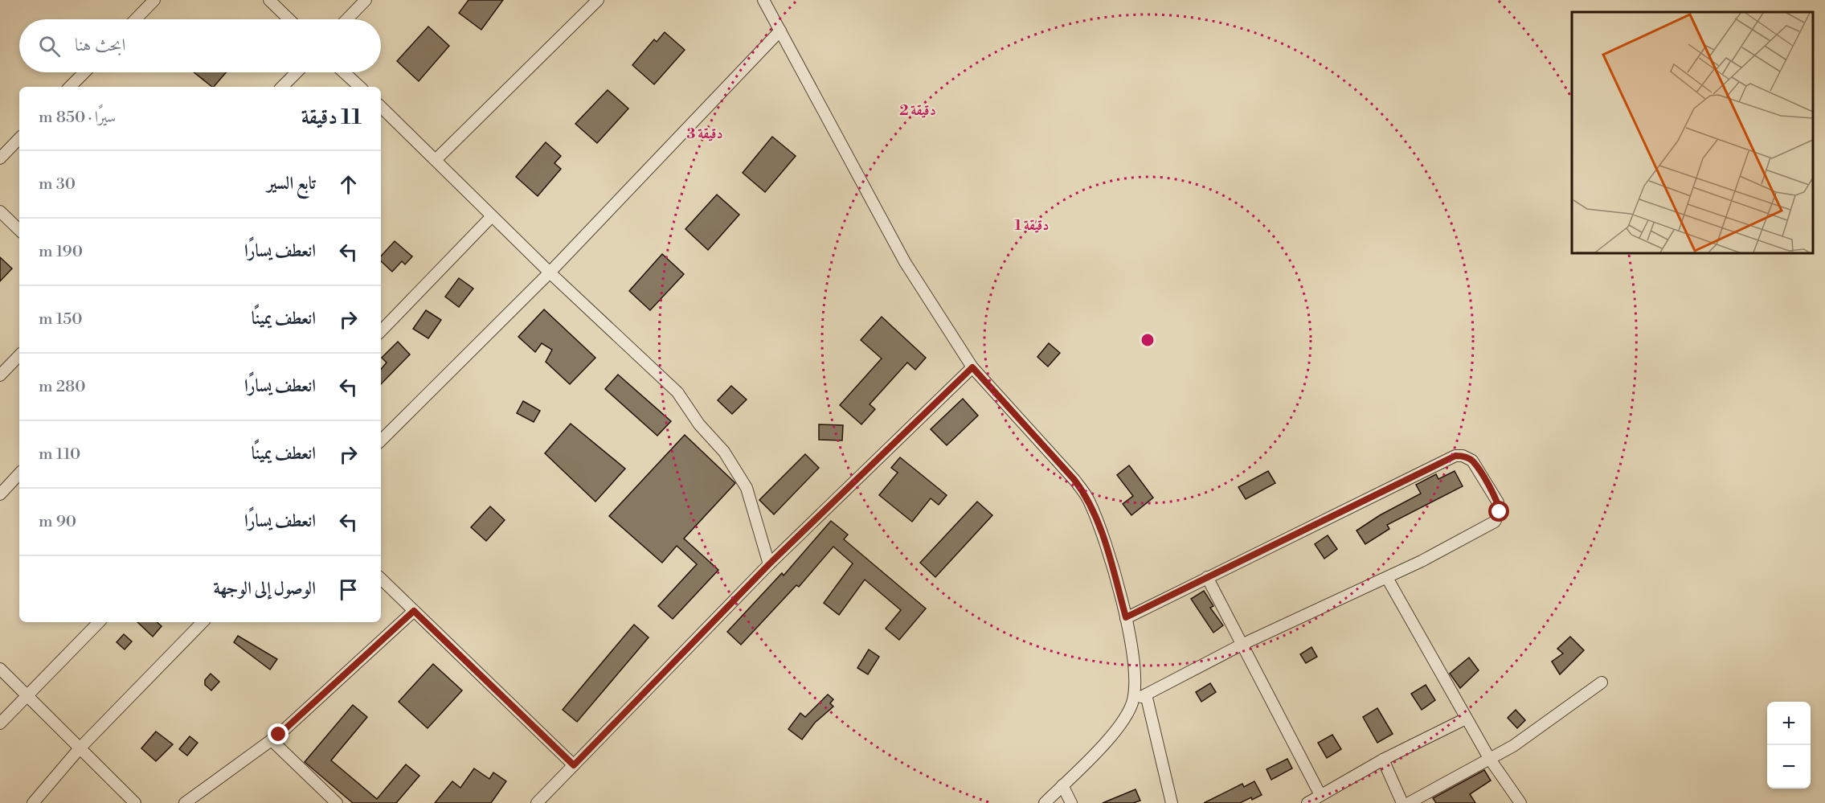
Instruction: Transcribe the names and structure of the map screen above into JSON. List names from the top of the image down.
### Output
{
  "page": {
    "search": "ابحث هنا",
    "heading": ["11 دقيقة", "سيرًا · 850 m"],
    "list": [
      ["تابع السير", "30 m"],
      ["انعطف يسارًا", "190 m"],
      ["انعطف يمينًا", "150 m"],
      ["انعطف يسارًا", "280 m"],
      ["انعطف يمينًا", "110 m"],
      ["انعطف يسارًا", "90 m"],
      "الوصول إلى الوجهة"
    ],
    "map_buttons": ["+", "−"]
  },
  "rings": ["2 دقيقة", "3 دقيقة", "1 دقيقة"]
}
